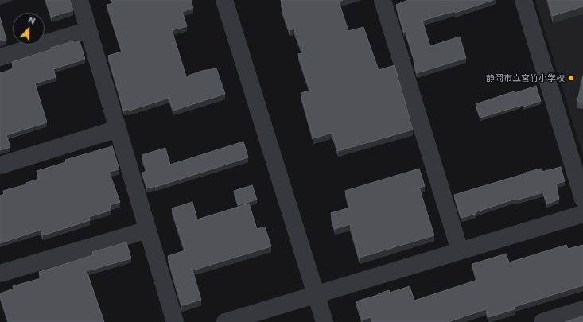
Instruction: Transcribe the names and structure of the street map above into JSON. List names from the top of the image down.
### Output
{
  "places": ["静岡市立宮竹小学校"],
  "north": "top"
}
